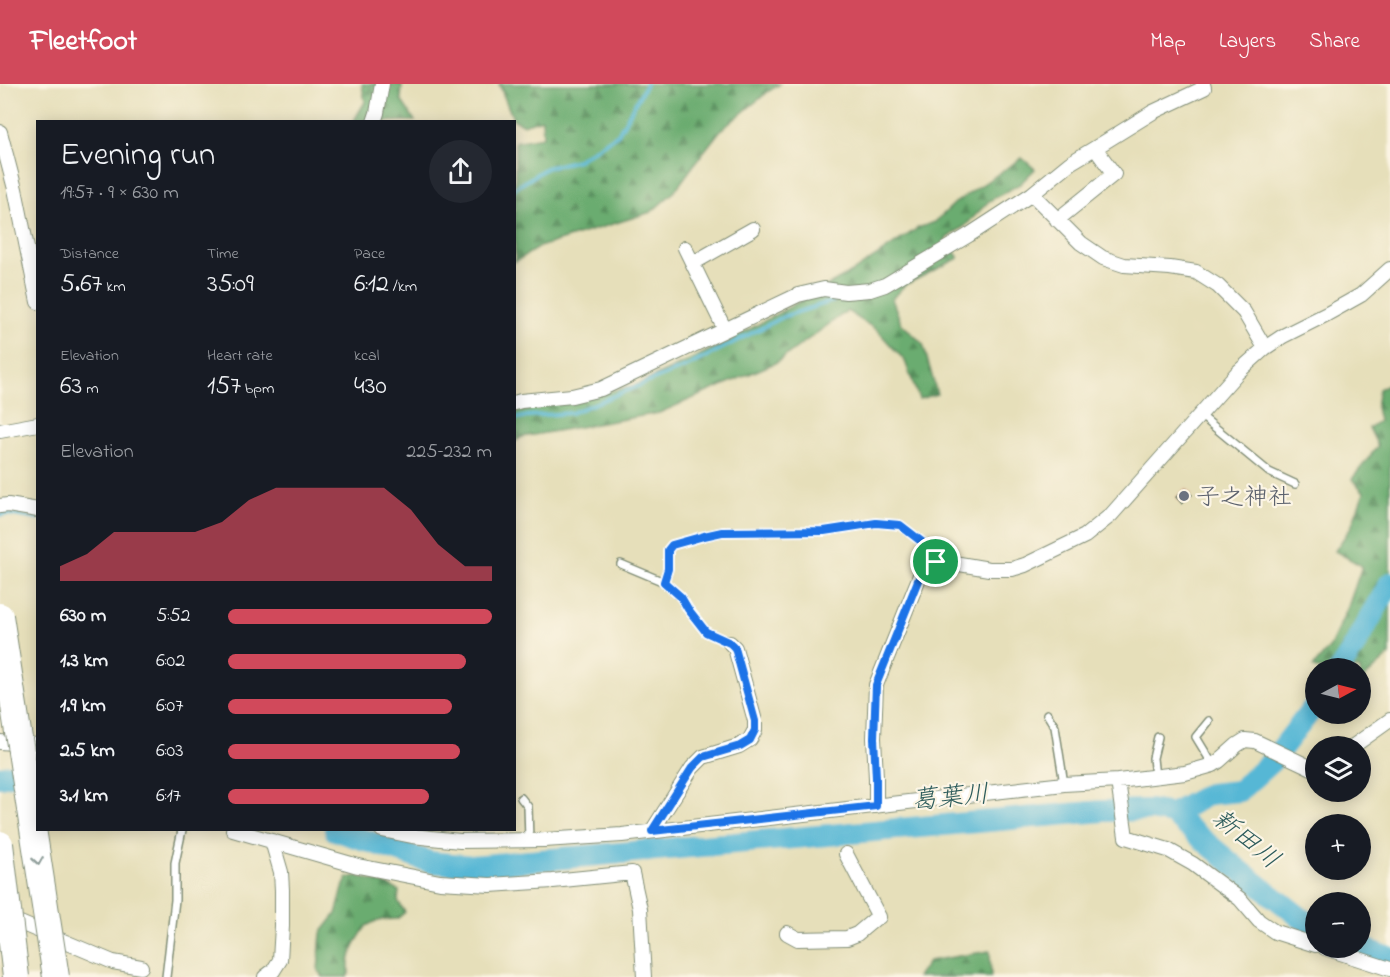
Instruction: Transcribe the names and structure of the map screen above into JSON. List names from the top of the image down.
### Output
{
  "water": ["葛葉川", "新田川"],
  "places": ["子之神社"],
  "north": "right",
  "page": {
    "header": "Fleetfoot",
    "nav": ["Map", "Layers", "Share"],
    "heading": ["Evening run", "19:57 · 9 × 630 m"],
    "stats": [
      ["Distance", "5.67 km"],
      ["Time", "35:09"],
      ["Pace", "6:12 /km"],
      ["Elevation", "63 m"],
      ["Heart rate", "157 bpm"],
      ["kcal", "430"]
    ],
    "chart": ["Elevation", "225–232 m"],
    "list": [
      {
        "name": "630 m",
        "note": "5:52"
      },
      {
        "name": "1.3 km",
        "note": "6:02"
      },
      {
        "name": "1.9 km",
        "note": "6:07"
      },
      {
        "name": "2.5 km",
        "note": "6:03"
      },
      {
        "name": "3.1 km",
        "note": "6:17"
      }
    ],
    "map_buttons": ["+", "−"]
  }
}
